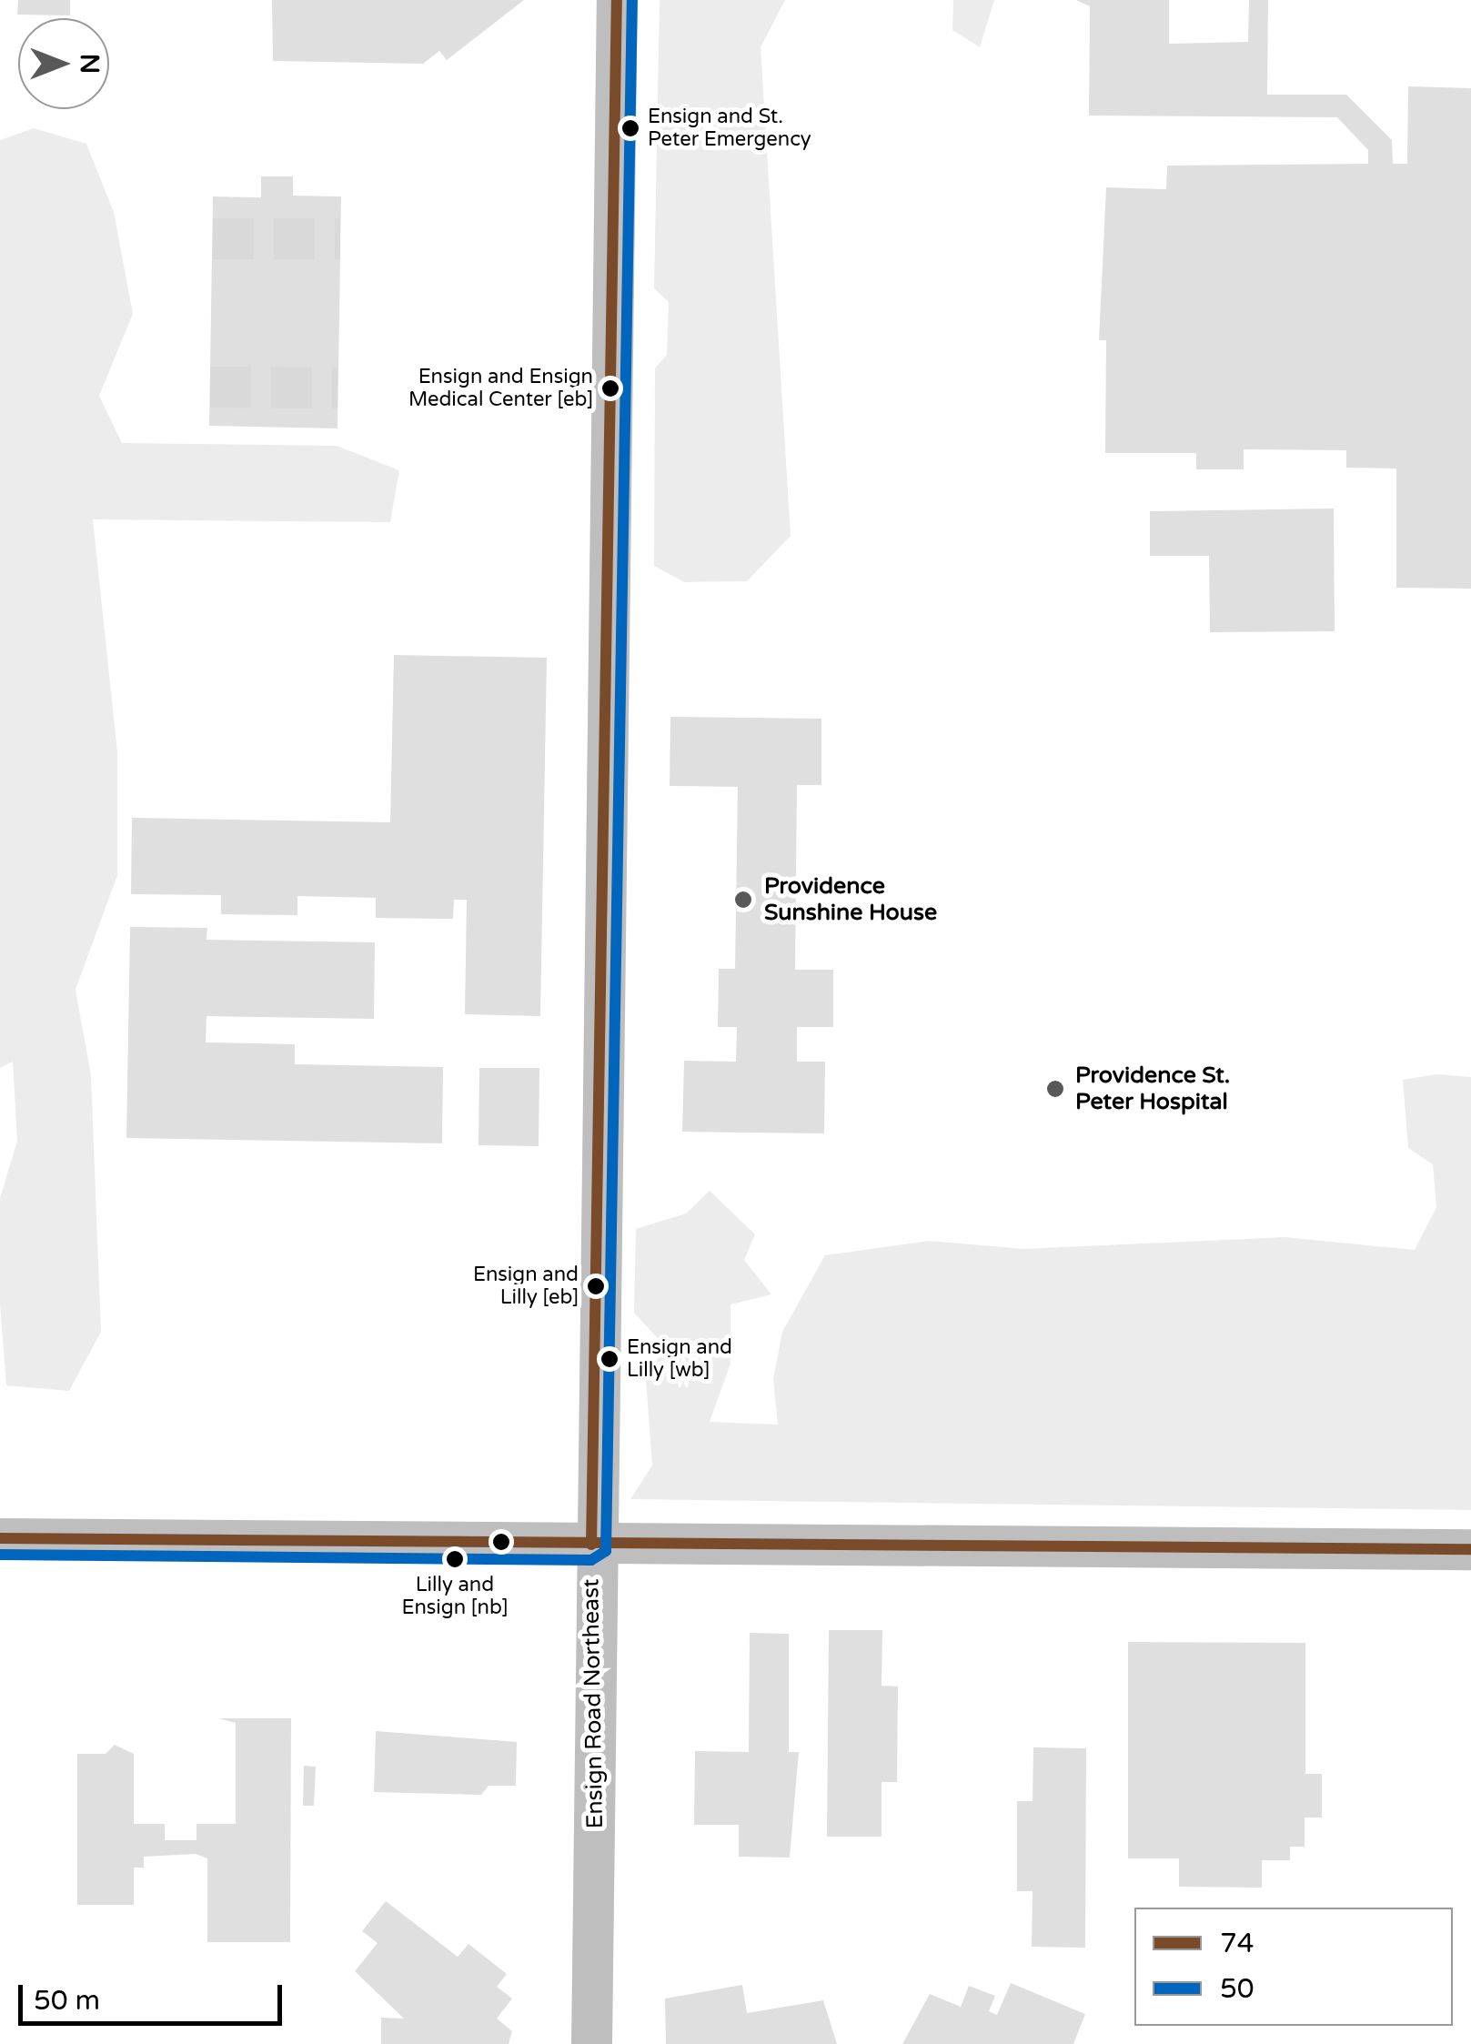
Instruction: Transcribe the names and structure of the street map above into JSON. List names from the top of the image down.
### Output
{
  "streets": {
    "street": ["Ensign Road Northeast"]
  },
  "places": [
    "Ensign and St. Peter Emergency",
    "Ensign and Ensign Medical Center [eb]",
    "Providence Sunshine House",
    "Providence St. Peter Hospital",
    "Ensign and Lilly [eb]",
    "Ensign and Lilly [wb]",
    "Lilly and Ensign [nb]"
  ],
  "lines": ["transit line 74", "transit line 50"],
  "legend": ["74", "50"],
  "scale_bar": "50 m",
  "north": "right"
}
